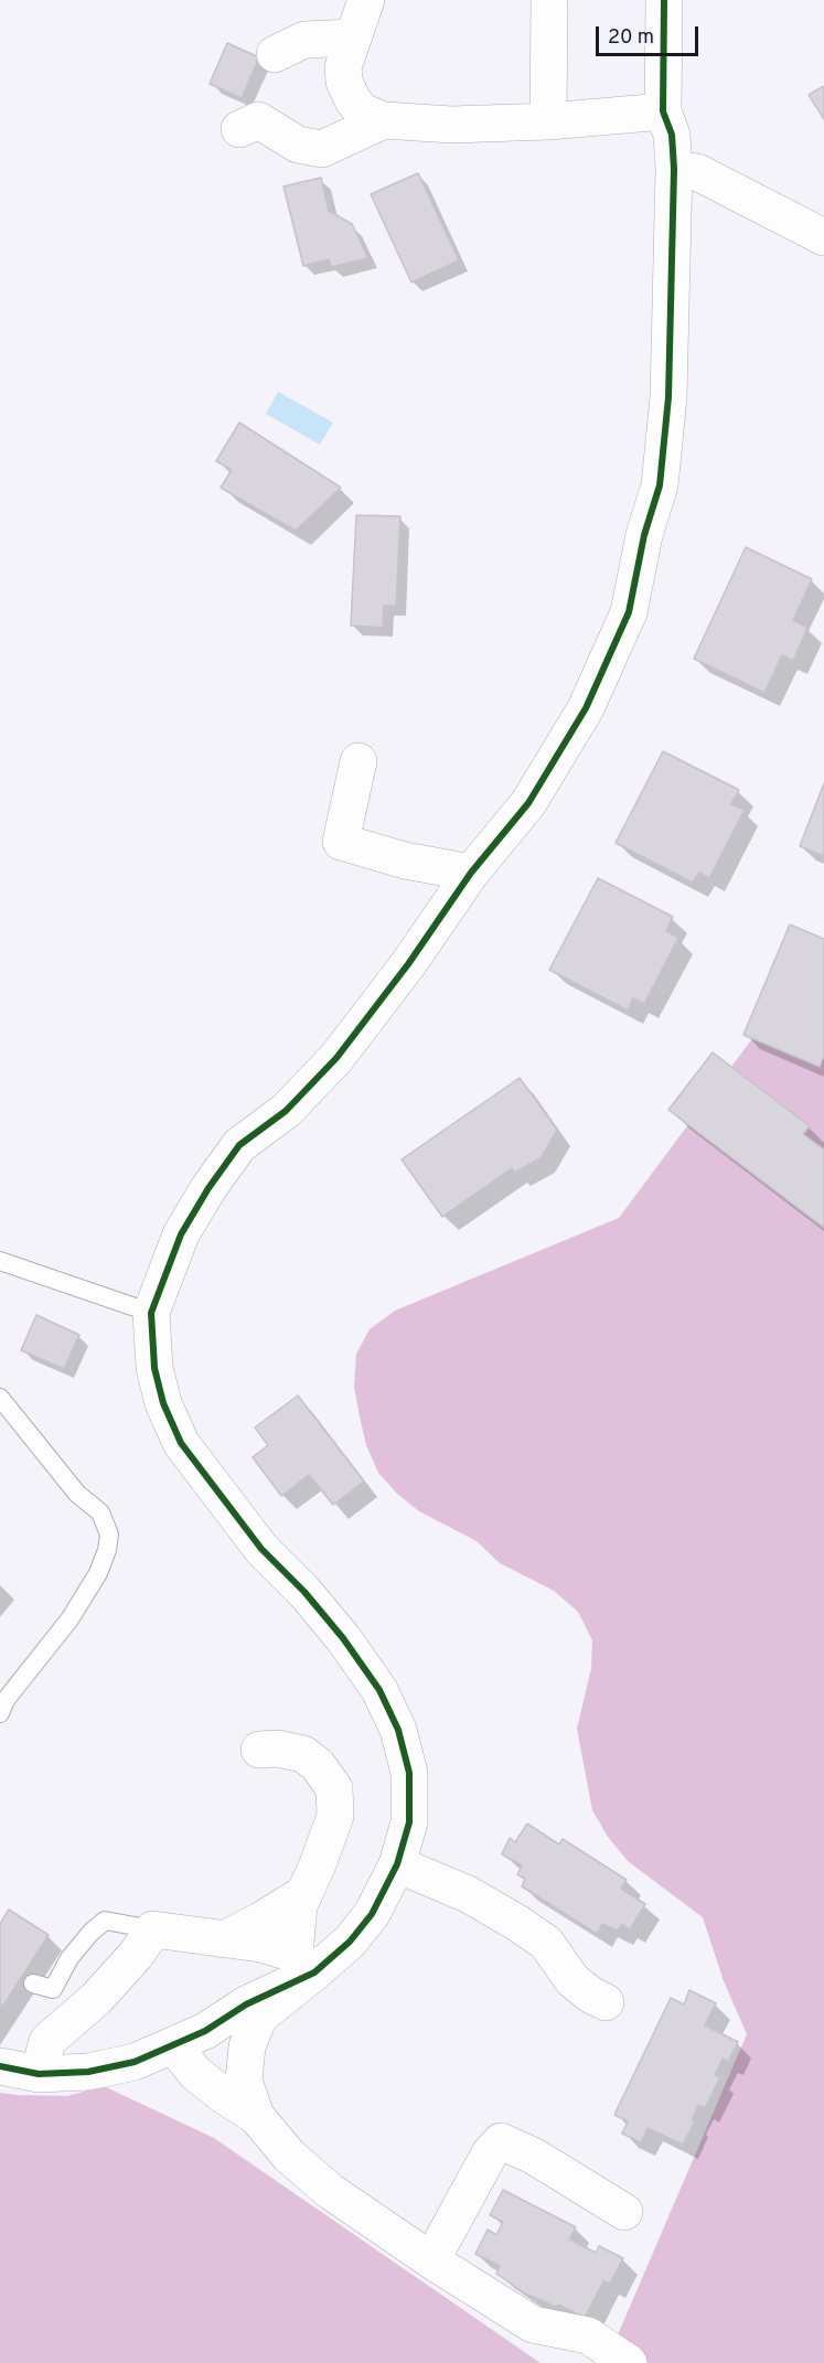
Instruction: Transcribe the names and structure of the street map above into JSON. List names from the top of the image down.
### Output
{
  "scale_bar": "20 m"
}
